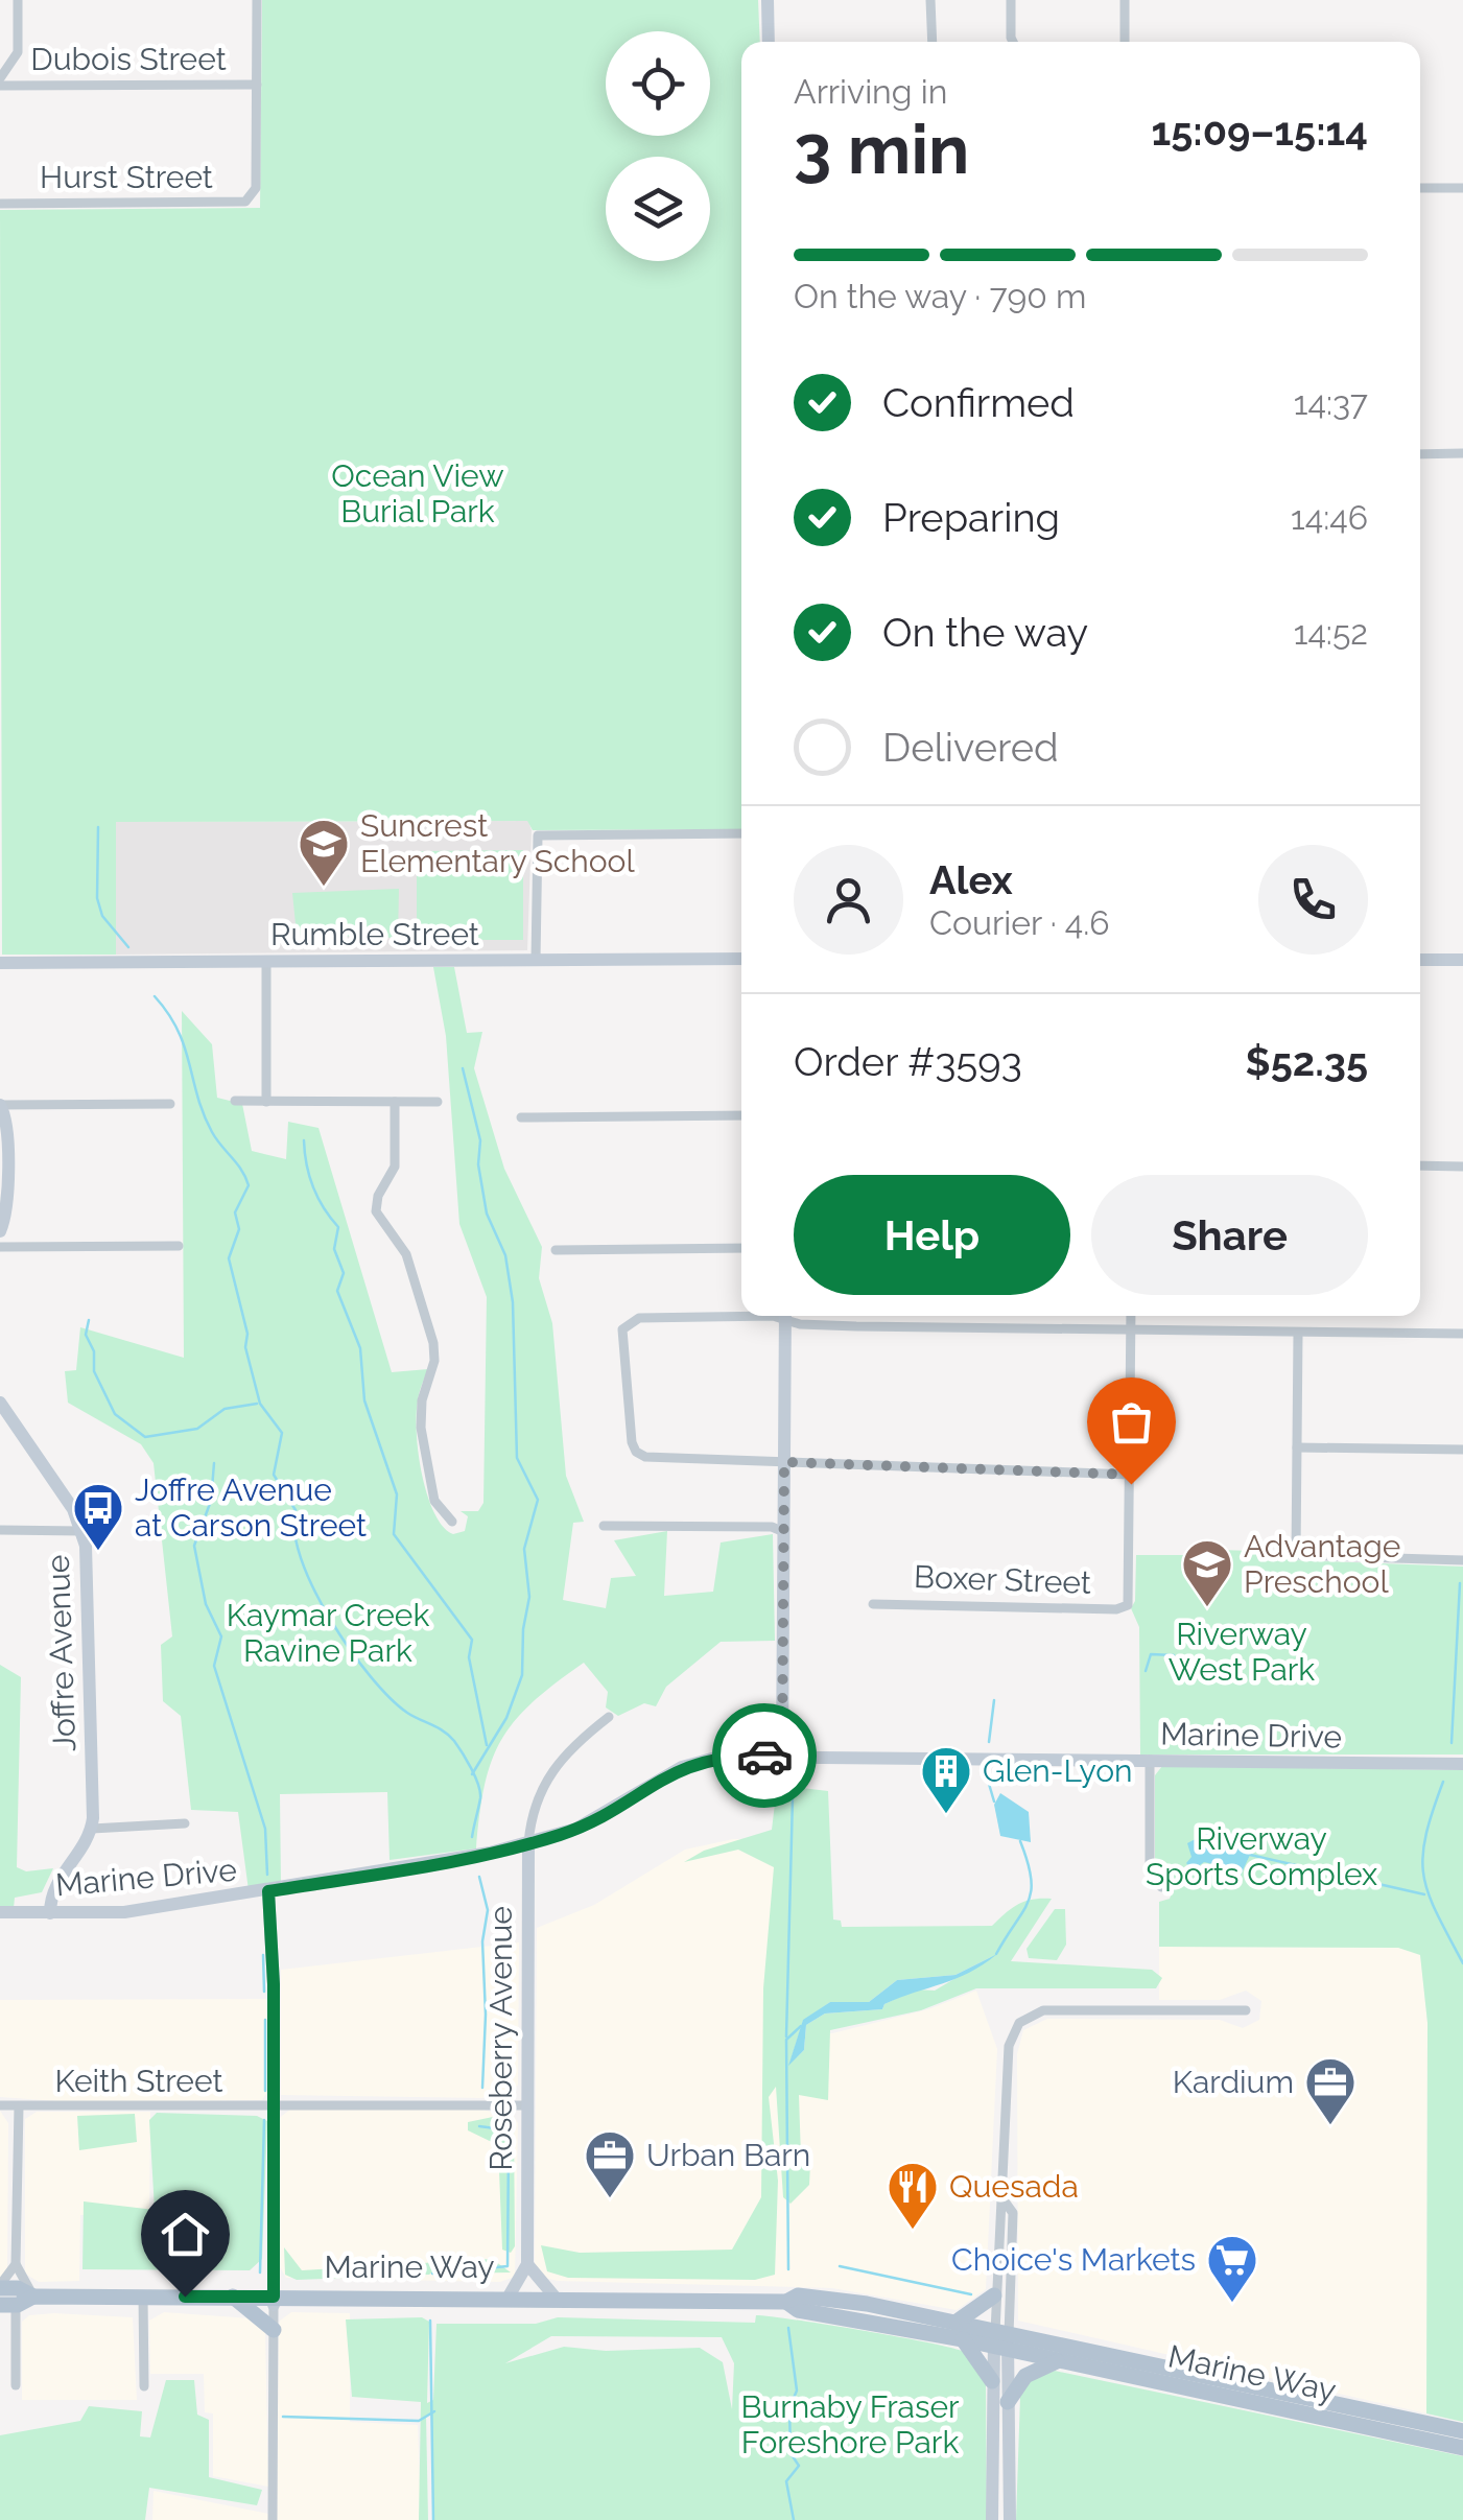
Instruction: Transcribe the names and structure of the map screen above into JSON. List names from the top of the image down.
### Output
{
  "streets": {
    "main road": ["Marine Way"],
    "street": [
      "Dubois Street",
      "Hurst Street",
      "Rumble Street",
      "Boxer Street",
      "Joffre Avenue",
      "Marine Drive",
      "Roseberry Avenue",
      "Keith Street"
    ]
  },
  "crossings": [
    ["Dubois Street", "Hurst Street"],
    ["Marine Drive", "Roseberry Avenue"],
    ["Roseberry Avenue", "Keith Street"]
  ],
  "parks": [
    "Ocean View Burial Park",
    "Kaymar Creek Ravine Park",
    "Riverway West Park",
    "Riverway Sports Complex",
    "Burnaby Fraser Foreshore Park"
  ],
  "places": {
    "school or university": ["Suncrest Elementary School", "Advantage Preschool"],
    "bus stop": ["Joffre Avenue at Carson Street"],
    "building": ["Glen-Lyon"],
    "office": ["Kardium", "Urban Barn"],
    "restaurant": ["Quesada"],
    "supermarket": ["Choice's Markets"]
  },
  "page": {
    "heading": ["3 min", "Arriving in", "15:09–15:14"],
    "panel": [
      "Alex",
      "Courier · 4.6",
      "Order #3593",
      "$52.35"
    ],
    "bar": "On the way · 790 m",
    "list": [
      ["Confirmed", "14:37"],
      ["Preparing", "14:46"],
      ["On the way", "14:52"],
      "Delivered"
    ],
    "buttons": ["Help", "Share"]
  }
}
